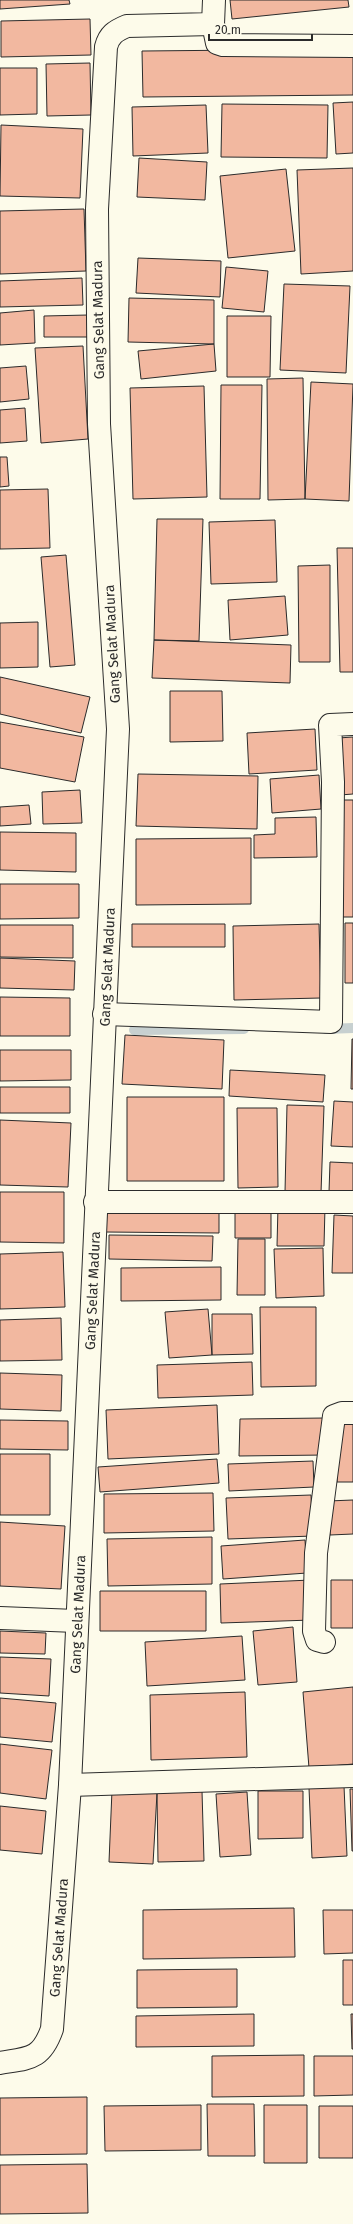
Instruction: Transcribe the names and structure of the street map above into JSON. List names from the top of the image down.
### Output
{
  "streets": {
    "street": ["Gang Selat Madura"]
  },
  "scale_bar": "20 m"
}
